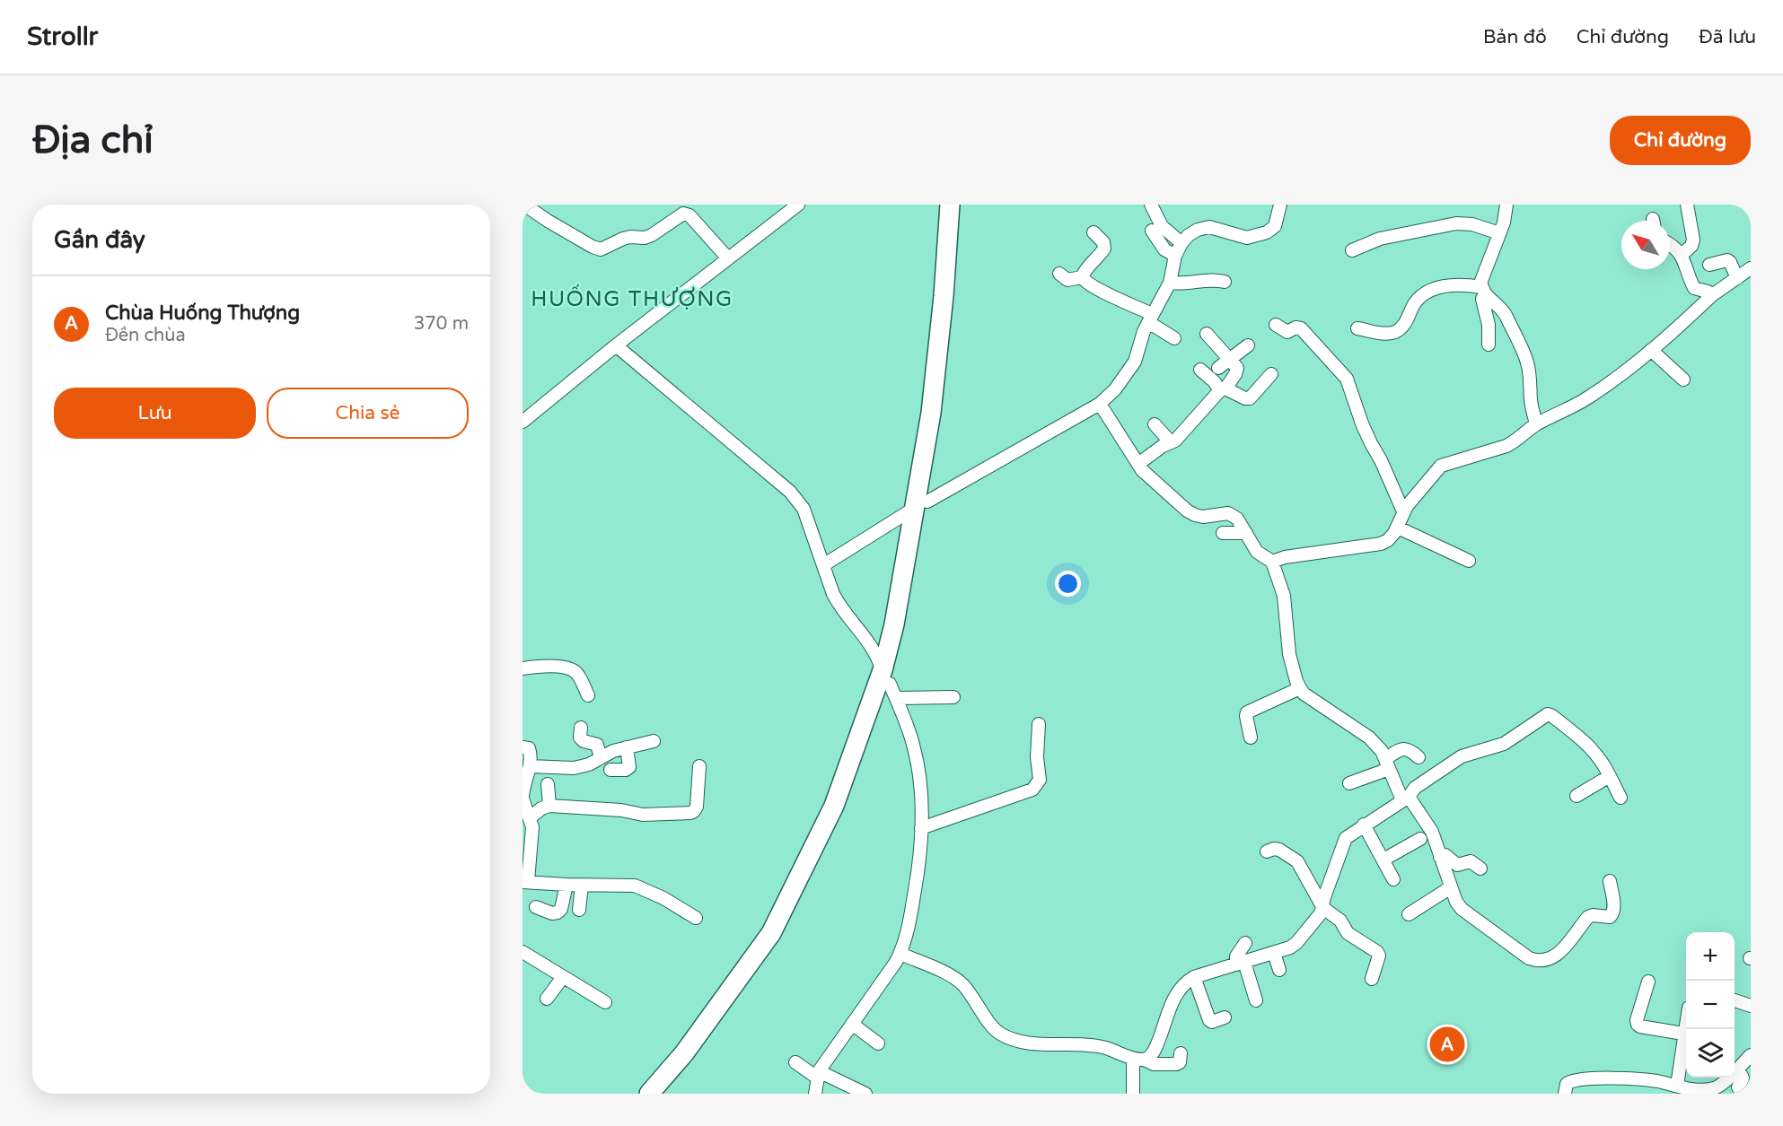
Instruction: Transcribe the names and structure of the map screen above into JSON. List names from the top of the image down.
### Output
{
  "districts": ["HUỐNG THƯỢNG"],
  "north": "top left",
  "page": {
    "header": "Strollr",
    "nav": ["Bản đồ", "Chỉ đường", "Đã lưu"],
    "buttons": [
      "Chỉ đường",
      ["Lưu", "Chia sẻ"]
    ],
    "title": "Địa chỉ",
    "heading": "Gần đây",
    "list": [
      {
        "mark": "A",
        "name": "Chùa Huống Thượng",
        "note": "Đền chùa",
        "value": "370 m"
      }
    ],
    "map_buttons": ["+", "−"],
    "pins": "A"
  }
}
